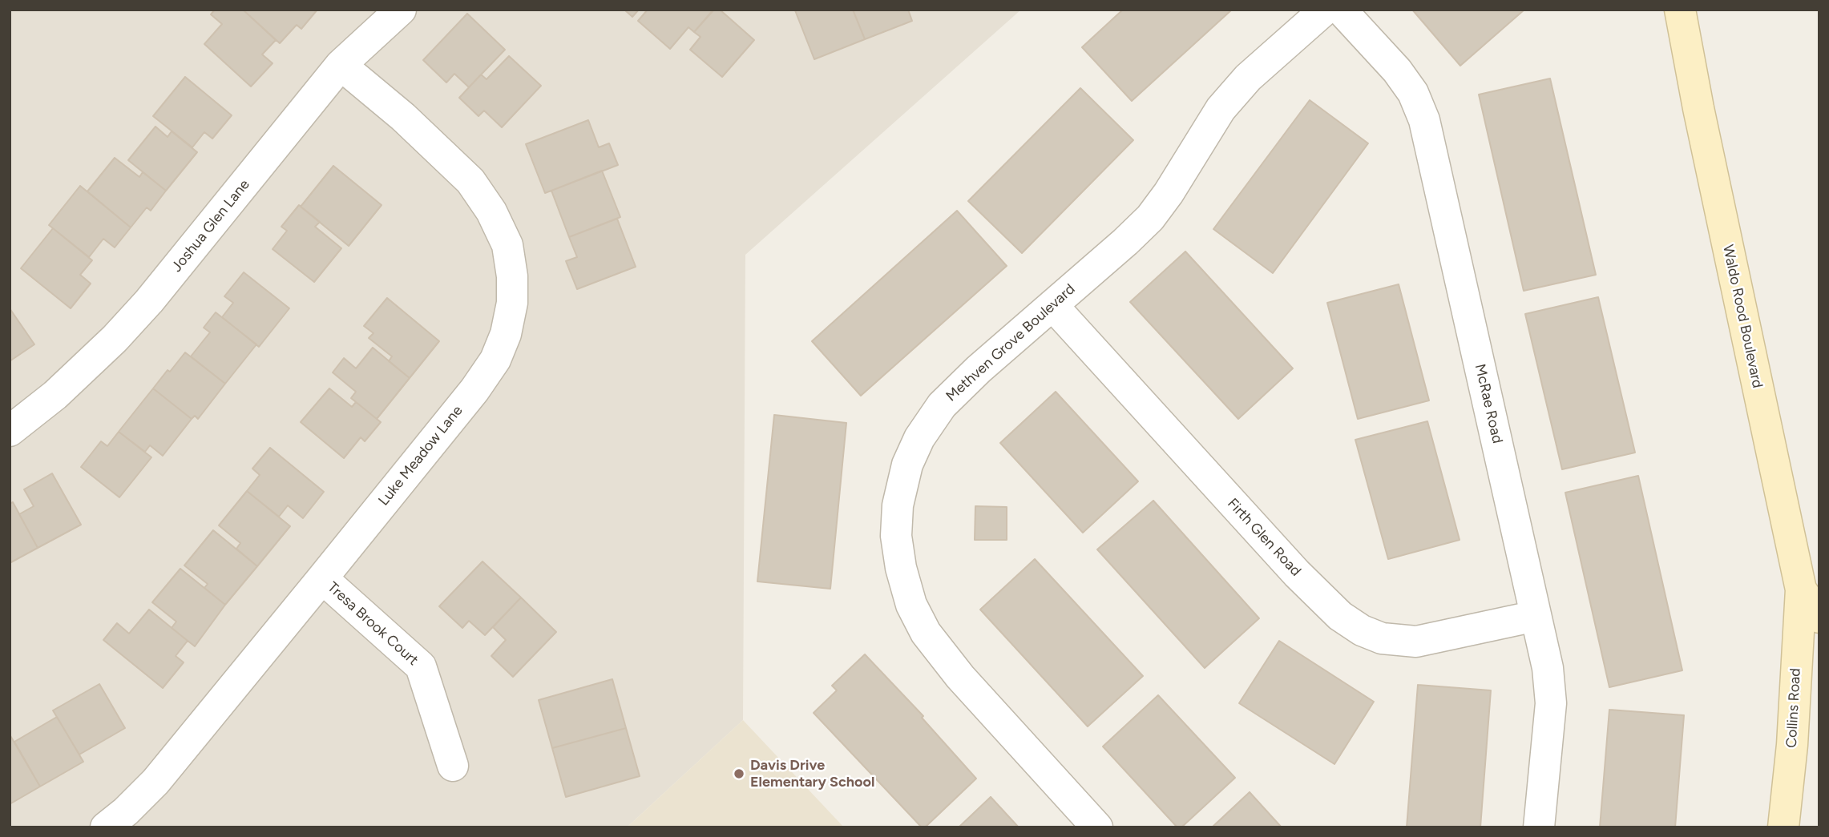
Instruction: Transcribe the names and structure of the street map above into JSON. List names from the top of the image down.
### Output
{
  "streets": {
    "street": [
      "Joshua Glen Lane",
      "Waldo Rood Boulevard",
      "Methven Grove Boulevard",
      "McRae Road",
      "Luke Meadow Lane",
      "Firth Glen Road",
      "Tresa Brook Court",
      "Collins Road"
    ]
  },
  "crossings": [
    ["Joshua Glen Lane", "Luke Meadow Lane"],
    ["Waldo Rood Boulevard", "Collins Road"],
    ["Methven Grove Boulevard", "Firth Glen Road"],
    ["McRae Road", "Firth Glen Road"],
    ["Luke Meadow Lane", "Tresa Brook Court"]
  ],
  "places": ["Davis Drive Elementary School"]
}
